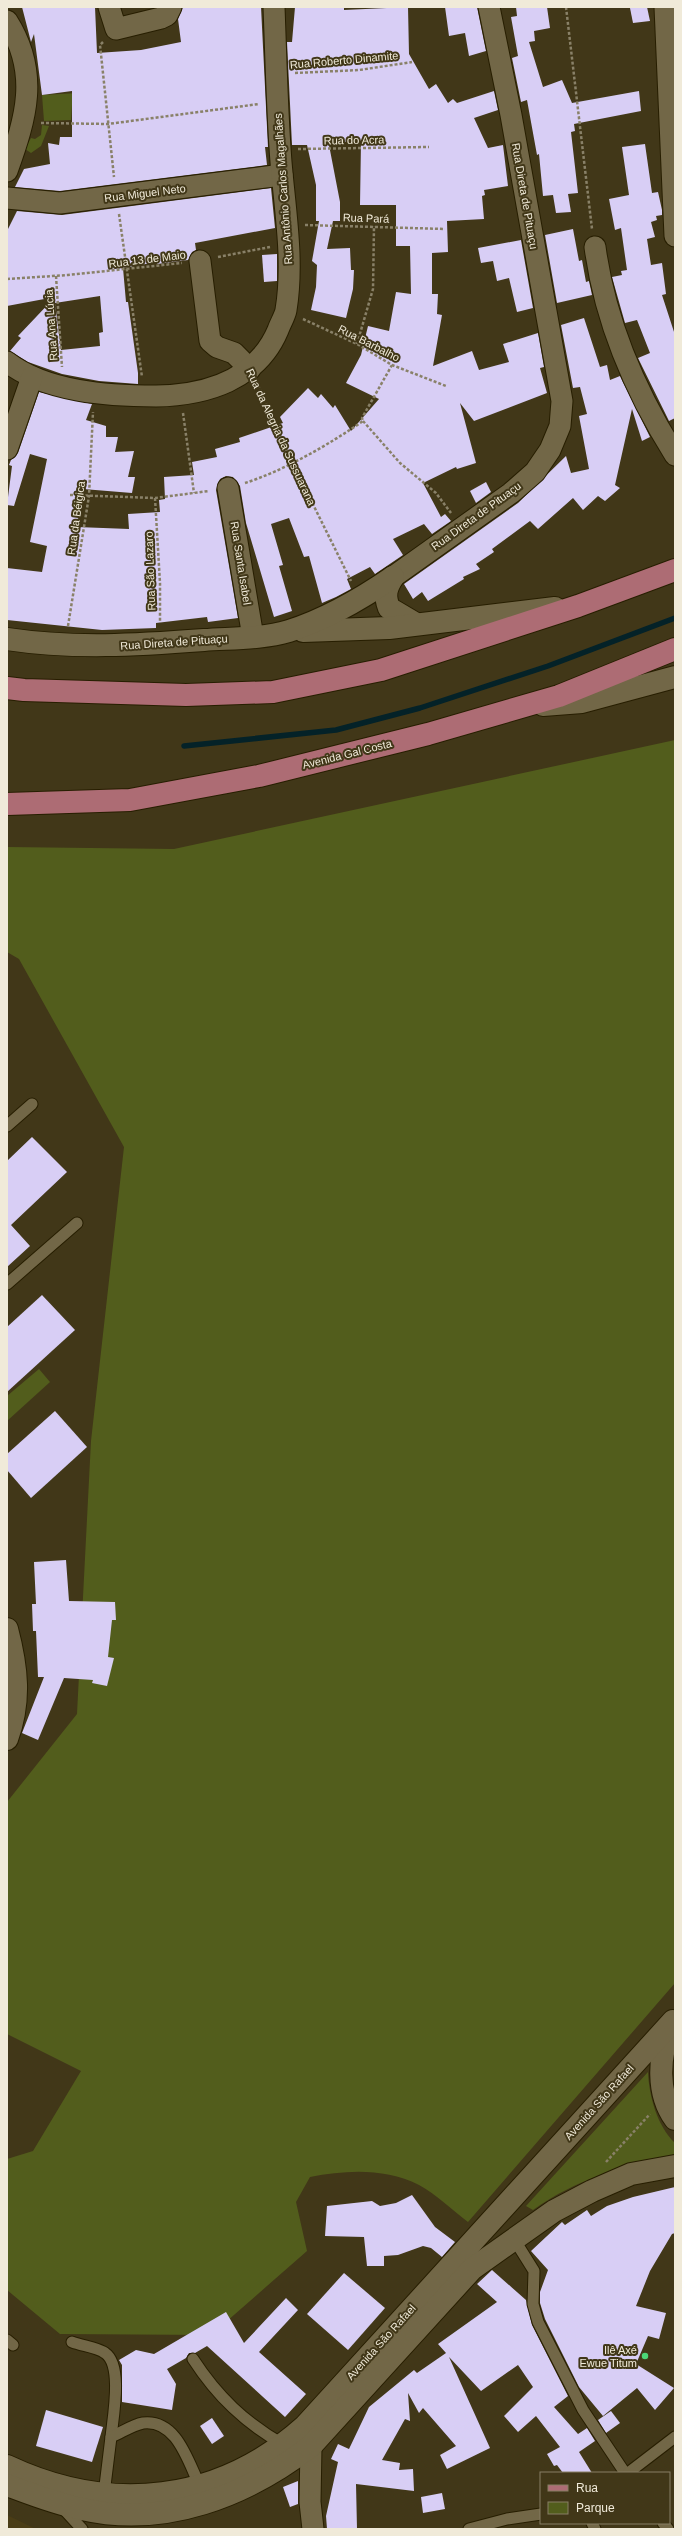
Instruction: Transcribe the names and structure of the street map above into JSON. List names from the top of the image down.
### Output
{
  "streets": {
    "main road": ["Rua Direta de Pituaçu", "Avenida Gal Costa", "Avenida São Rafael"],
    "street": [
      "Rua Antônio Carlos Magalhães",
      "Rua Miguel Neto",
      "Rua da Alegria da Sussuarana",
      "Rua Santa Isabel"
    ],
    "path": [
      "Rua Roberto Dinamite",
      "Rua do Acra",
      "Rua Pará",
      "Rua 13 de Maio",
      "Rua Ana Lúcia",
      "Rua Barbalho",
      "Rua da Béigica",
      "Rua São Lazaro"
    ]
  },
  "crossings": [
    ["Rua Roberto Dinamite", "Rua Antônio Carlos Magalhães"],
    ["Rua do Acra", "Rua Antônio Carlos Magalhães"],
    ["Rua Antônio Carlos Magalhães", "Rua Miguel Neto"],
    ["Rua Antônio Carlos Magalhães", "Rua Pará"],
    ["Rua Antônio Carlos Magalhães", "Rua 13 de Maio"],
    ["Rua Antônio Carlos Magalhães", "Rua Ana Lúcia"],
    ["Rua Antônio Carlos Magalhães", "Rua Barbalho"],
    ["Rua Antônio Carlos Magalhães", "Rua da Alegria da Sussuarana"],
    ["Rua Antônio Carlos Magalhães", "Rua da Béigica"],
    ["Rua Direta de Pituaçu", "Rua da Alegria da Sussuarana"],
    ["Rua Direta de Pituaçu", "Rua da Béigica"],
    ["Rua Direta de Pituaçu", "Rua Santa Isabel"],
    ["Rua Direta de Pituaçu", "Rua São Lazaro"],
    ["Rua Pará", "Rua 13 de Maio"],
    ["Rua 13 de Maio", "Rua Ana Lúcia"],
    ["Rua 13 de Maio", "Rua da Alegria da Sussuarana"]
  ],
  "places": ["Ilê Axé Ewue Titum"],
  "legend": ["Rua", "Parque"]
}
